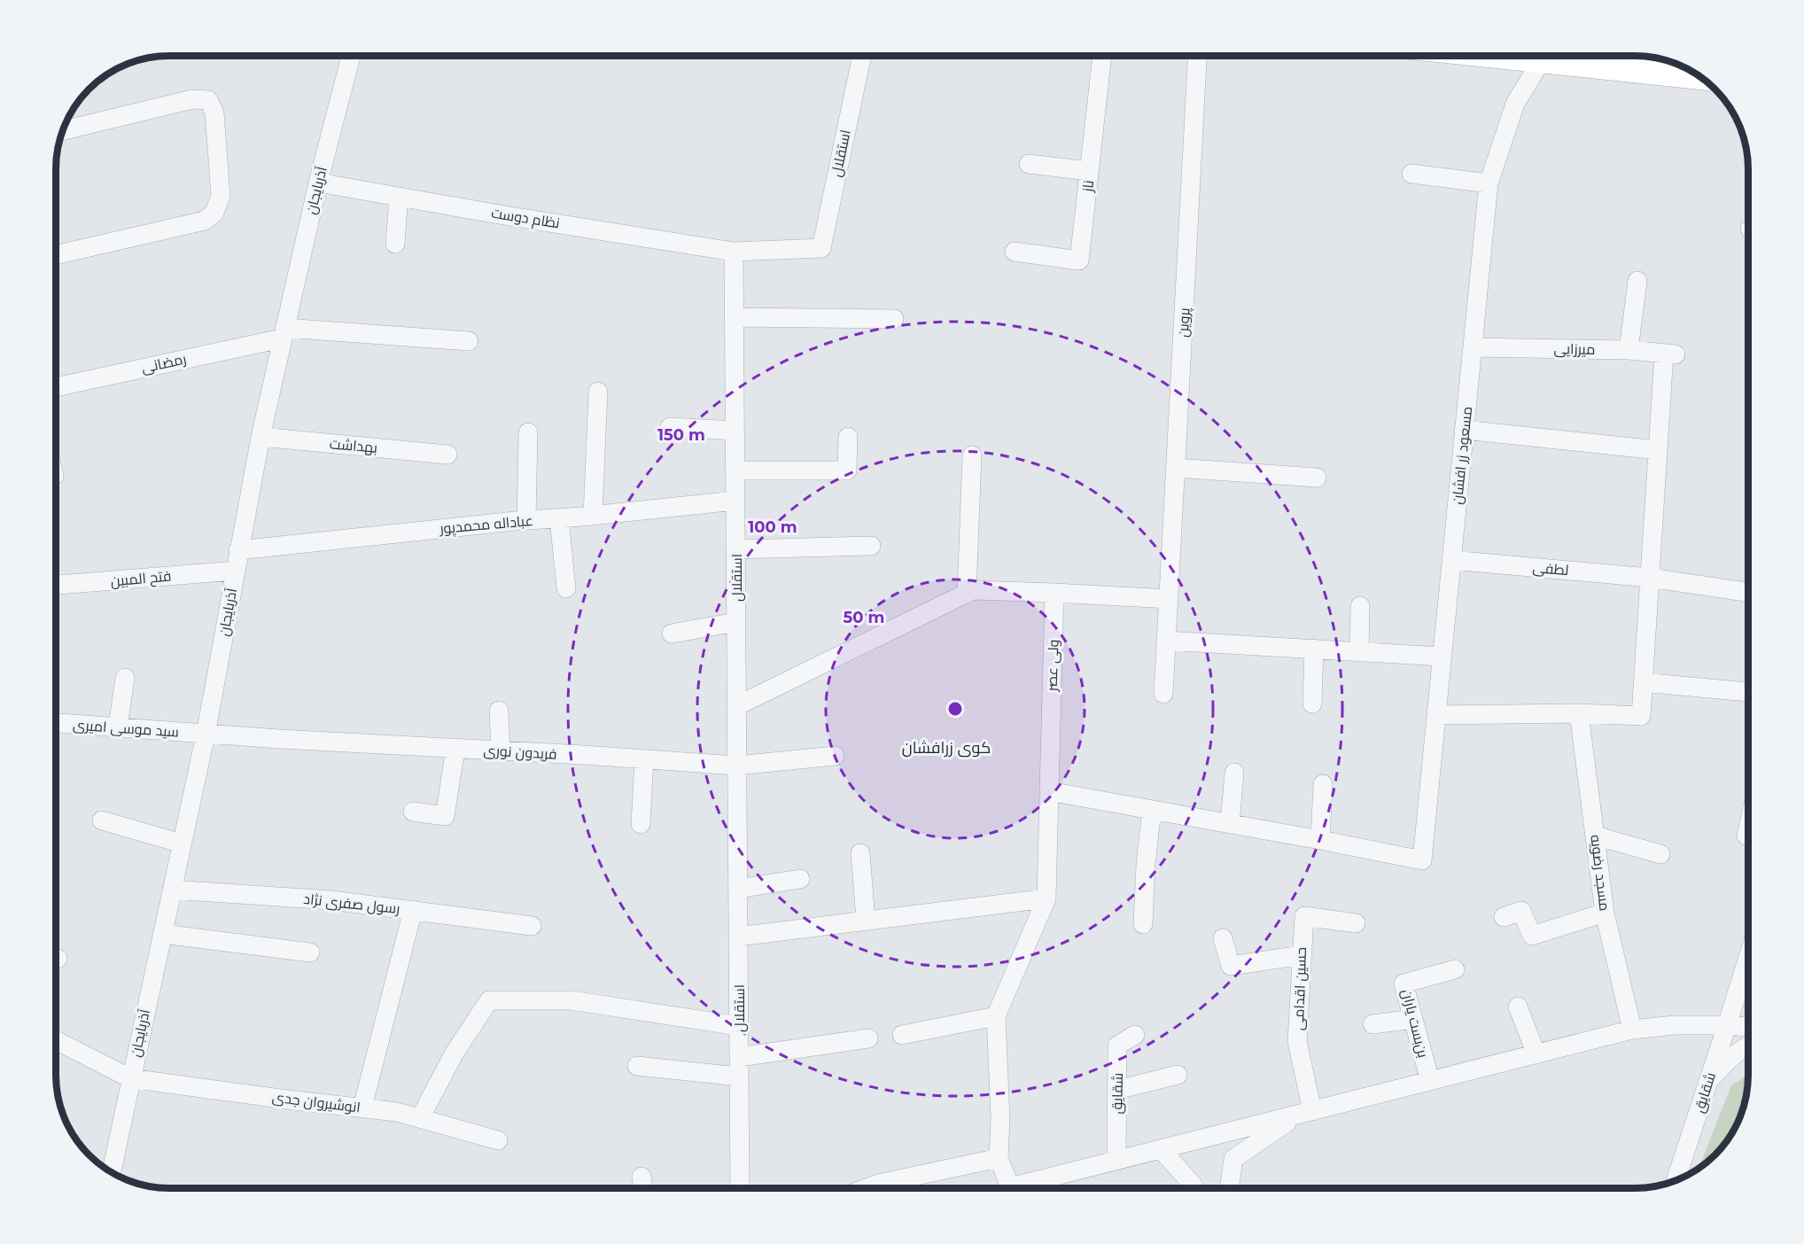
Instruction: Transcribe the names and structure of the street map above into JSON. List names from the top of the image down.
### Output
{
  "streets": {
    "street": [
      "استقلال",
      "ناز",
      "آذربایجان",
      "نظام دوست",
      "پروین",
      "میرزایی",
      "رمضانی",
      "بهداشت",
      "مسعود زر افشان",
      "عباداله محمدپور",
      "لطفی",
      "فتح المبین",
      "ولی عصر",
      "سید موسی امیری",
      "فریدون نوری",
      "مسجد رضویه",
      "رسول صفری نژاد",
      "حسین اقدامی",
      "بن‌بست یاران",
      "شقایق",
      "انوشیروان جدی"
    ]
  },
  "crossings": [
    ["استقلال", "نظام دوست"],
    ["استقلال", "عباداله محمدپور"],
    ["استقلال", "فریدون نوری"],
    ["آذربایجان", "نظام دوست"],
    ["آذربایجان", "رمضانی"],
    ["آذربایجان", "بهداشت"],
    ["آذربایجان", "عباداله محمدپور"],
    ["آذربایجان", "فتح المبین"],
    ["آذربایجان", "سید موسی امیری"],
    ["آذربایجان", "فریدون نوری"],
    ["آذربایجان", "رسول صفری نژاد"],
    ["آذربایجان", "انوشیروان جدی"],
    ["میرزایی", "مسعود زر افشان"],
    ["مسعود زر افشان", "لطفی"],
    ["سید موسی امیری", "فریدون نوری"]
  ],
  "districts": ["کوی زرافشان"],
  "rings": ["150 m", "100 m", "50 m"]
}
